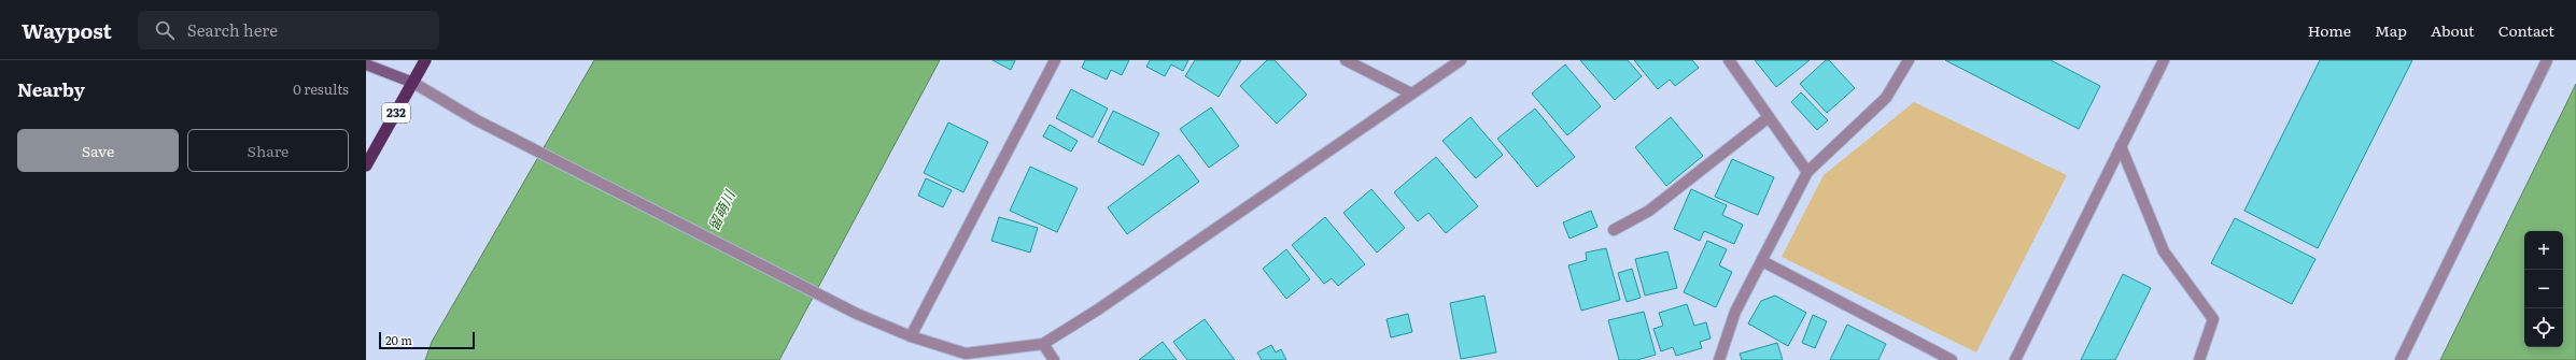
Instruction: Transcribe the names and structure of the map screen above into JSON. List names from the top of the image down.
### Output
{
  "streets": {
    "highway": ["232"]
  },
  "water": ["留萌川"],
  "scale_bar": "20 m",
  "page": {
    "header": "Waypost",
    "search": "Search here",
    "nav": [
      "Home",
      "Map",
      "About",
      "Contact"
    ],
    "heading": ["Nearby", "0 results"],
    "buttons": ["Save", "Share"],
    "map_buttons": ["+", "−"],
    "scale": "20 m"
  }
}
